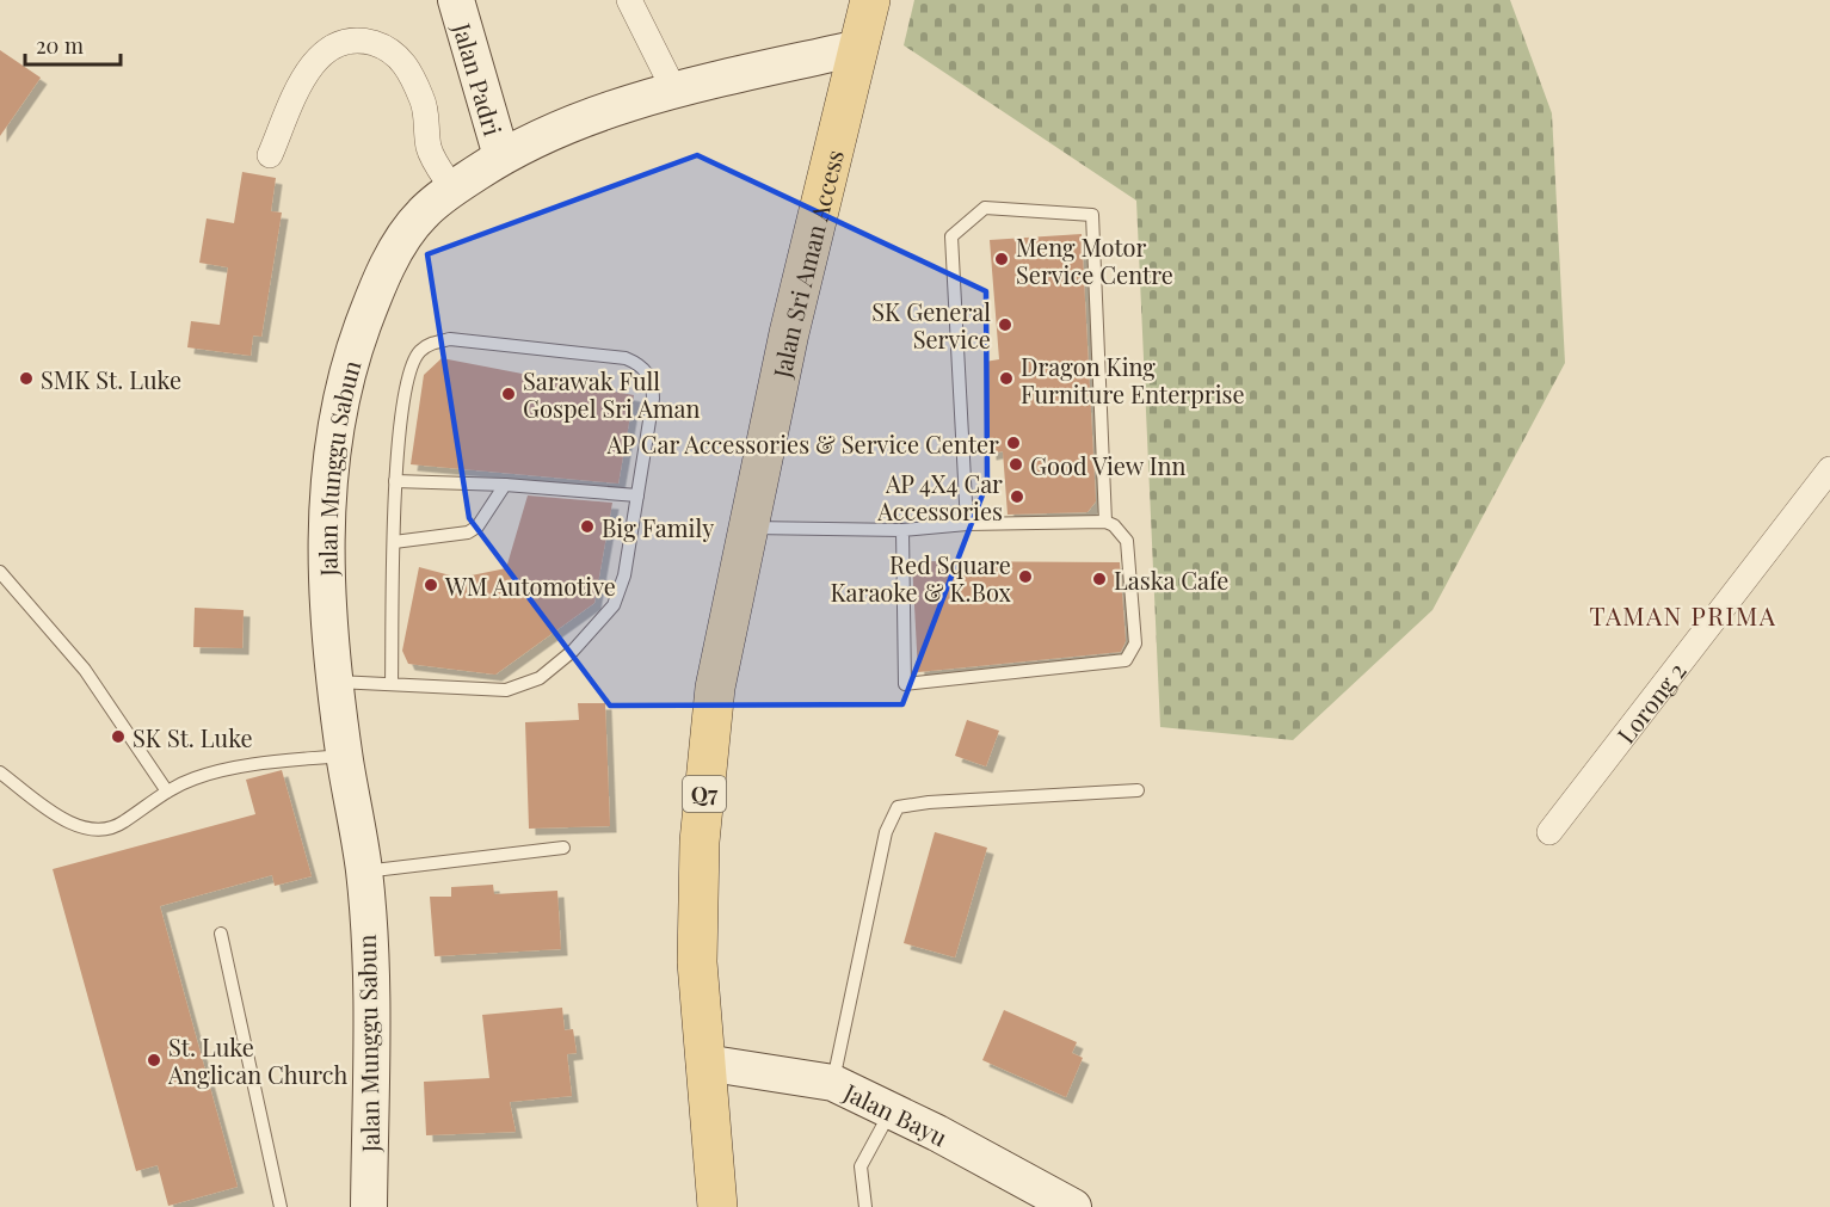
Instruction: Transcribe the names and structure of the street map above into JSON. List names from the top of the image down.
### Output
{
  "streets": {
    "main road": ["Jalan Sri Aman Access", "Q7"],
    "street": [
      "Jalan Padri",
      "Jalan Munggu Sabun",
      "Lorong 2",
      "Jalan Bayu"
    ]
  },
  "crossings": [
    ["Jalan Padri", "Jalan Munggu Sabun"],
    ["Jalan Sri Aman Access", "Jalan Munggu Sabun"],
    ["Jalan Sri Aman Access", "Q7"],
    ["Q7", "Jalan Bayu"]
  ],
  "districts": ["TAMAN PRIMA"],
  "places": [
    "Meng Motor Service Centre",
    "SK General Service",
    "SMK St. Luke",
    "Dragon King Furniture Enterprise",
    "Sarawak Full Gospel Sri Aman",
    "AP Car Accessories & Service Center",
    "Good View Inn",
    "AP 4X4 Car Accessories",
    "Big Family",
    "Red Square Karaoke & K.Box",
    "Laska Cafe",
    "WM Automotive",
    "SK St. Luke",
    "St. Luke Anglican Church"
  ],
  "scale_bar": "20 m"
}
